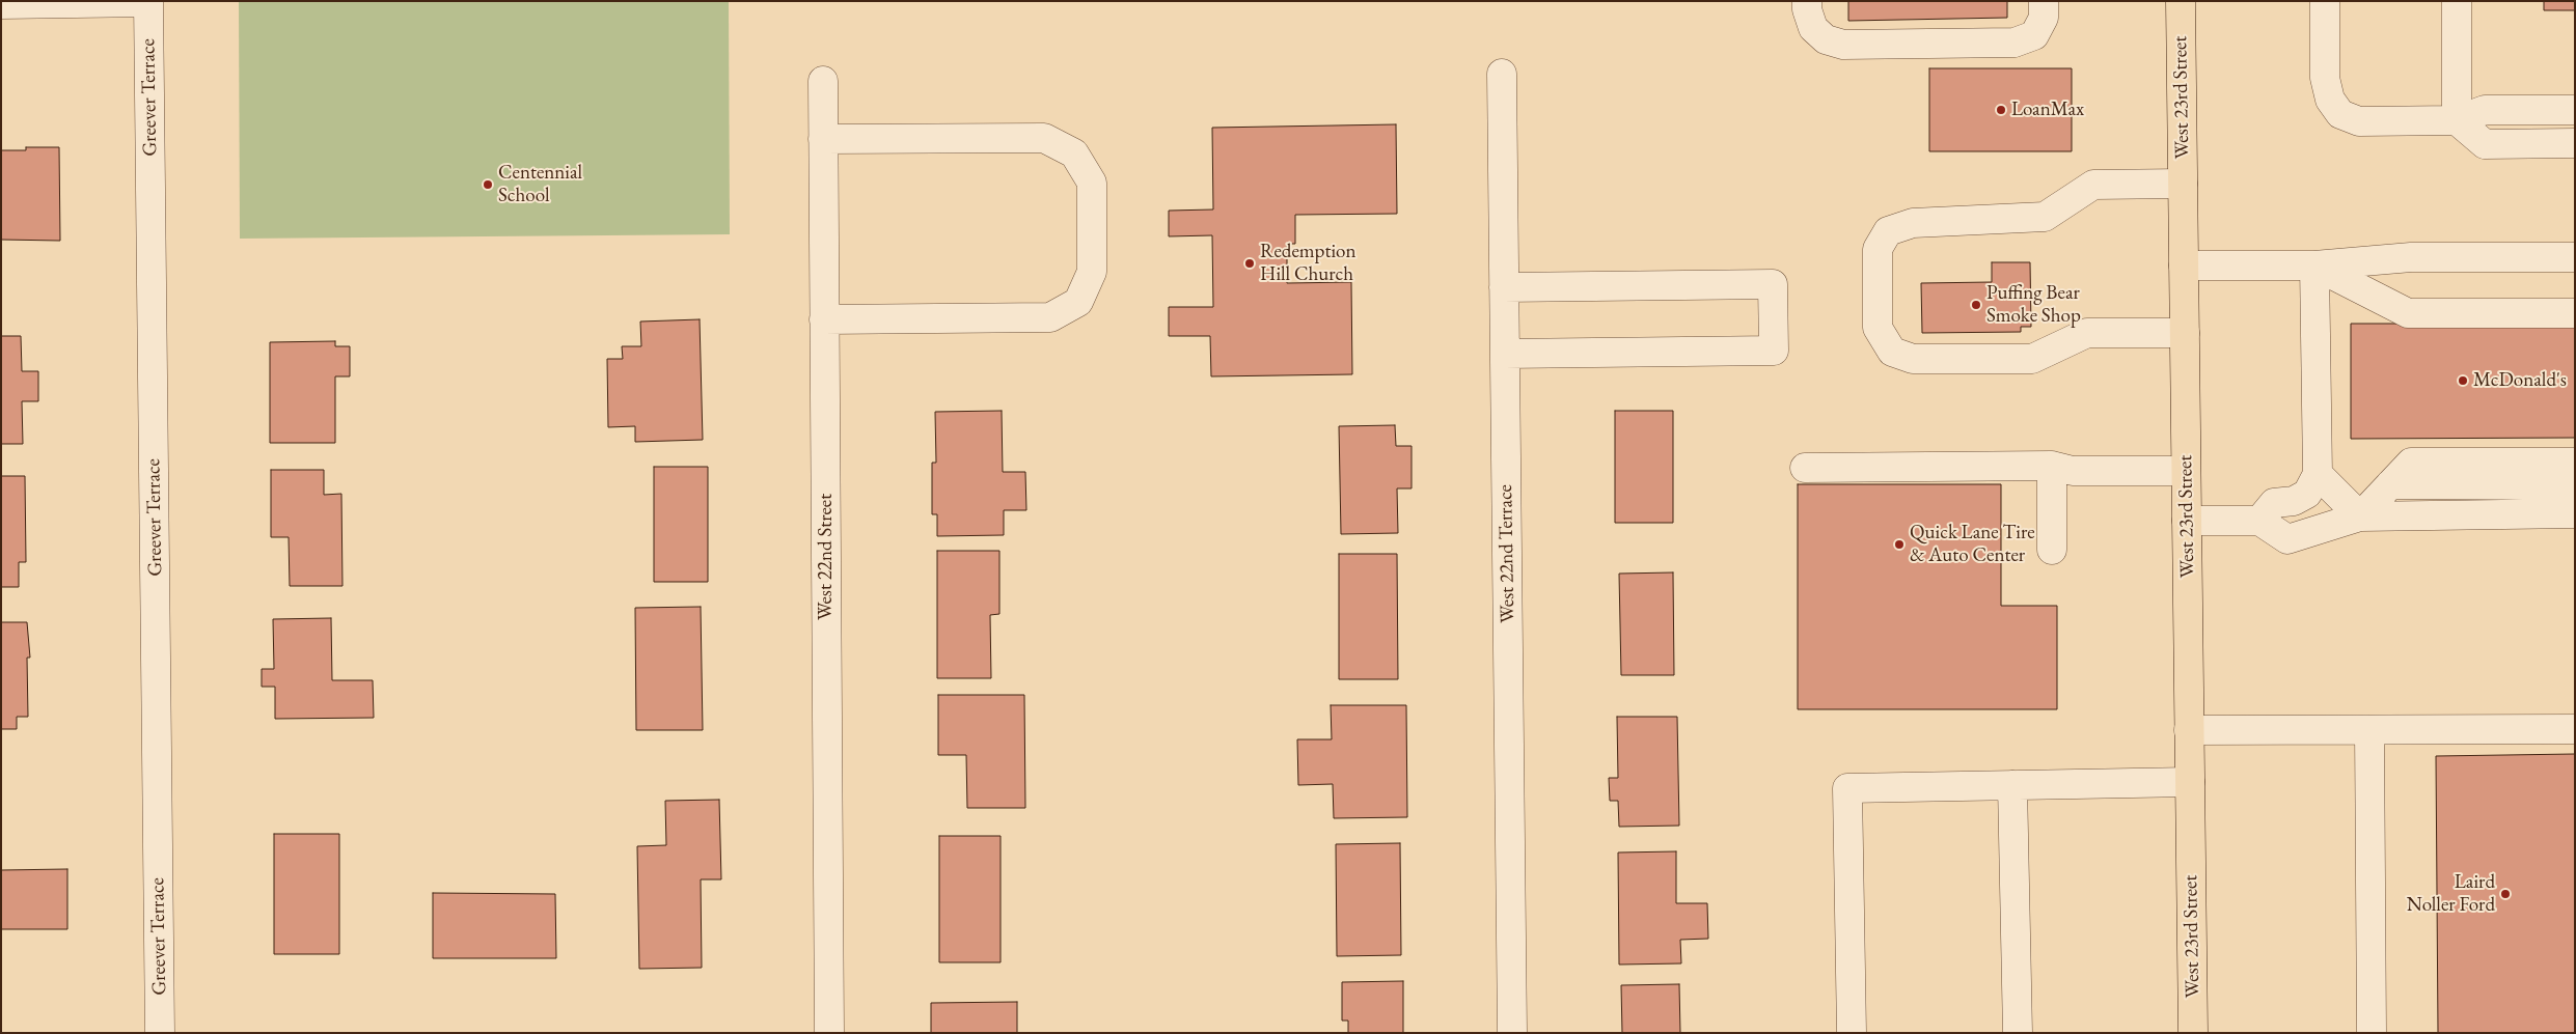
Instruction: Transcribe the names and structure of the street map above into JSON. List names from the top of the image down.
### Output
{
  "streets": {
    "main road": ["West 23rd Street"],
    "street": ["Greever Terrace", "West 22nd Terrace", "West 22nd Street"]
  },
  "places": [
    "LoanMax",
    "Centennial School",
    "Redemption Hill Church",
    "Puffing Bear Smoke Shop",
    "McDonald's",
    "Quick Lane Tire & Auto Center",
    "Laird Noller Ford"
  ]
}
